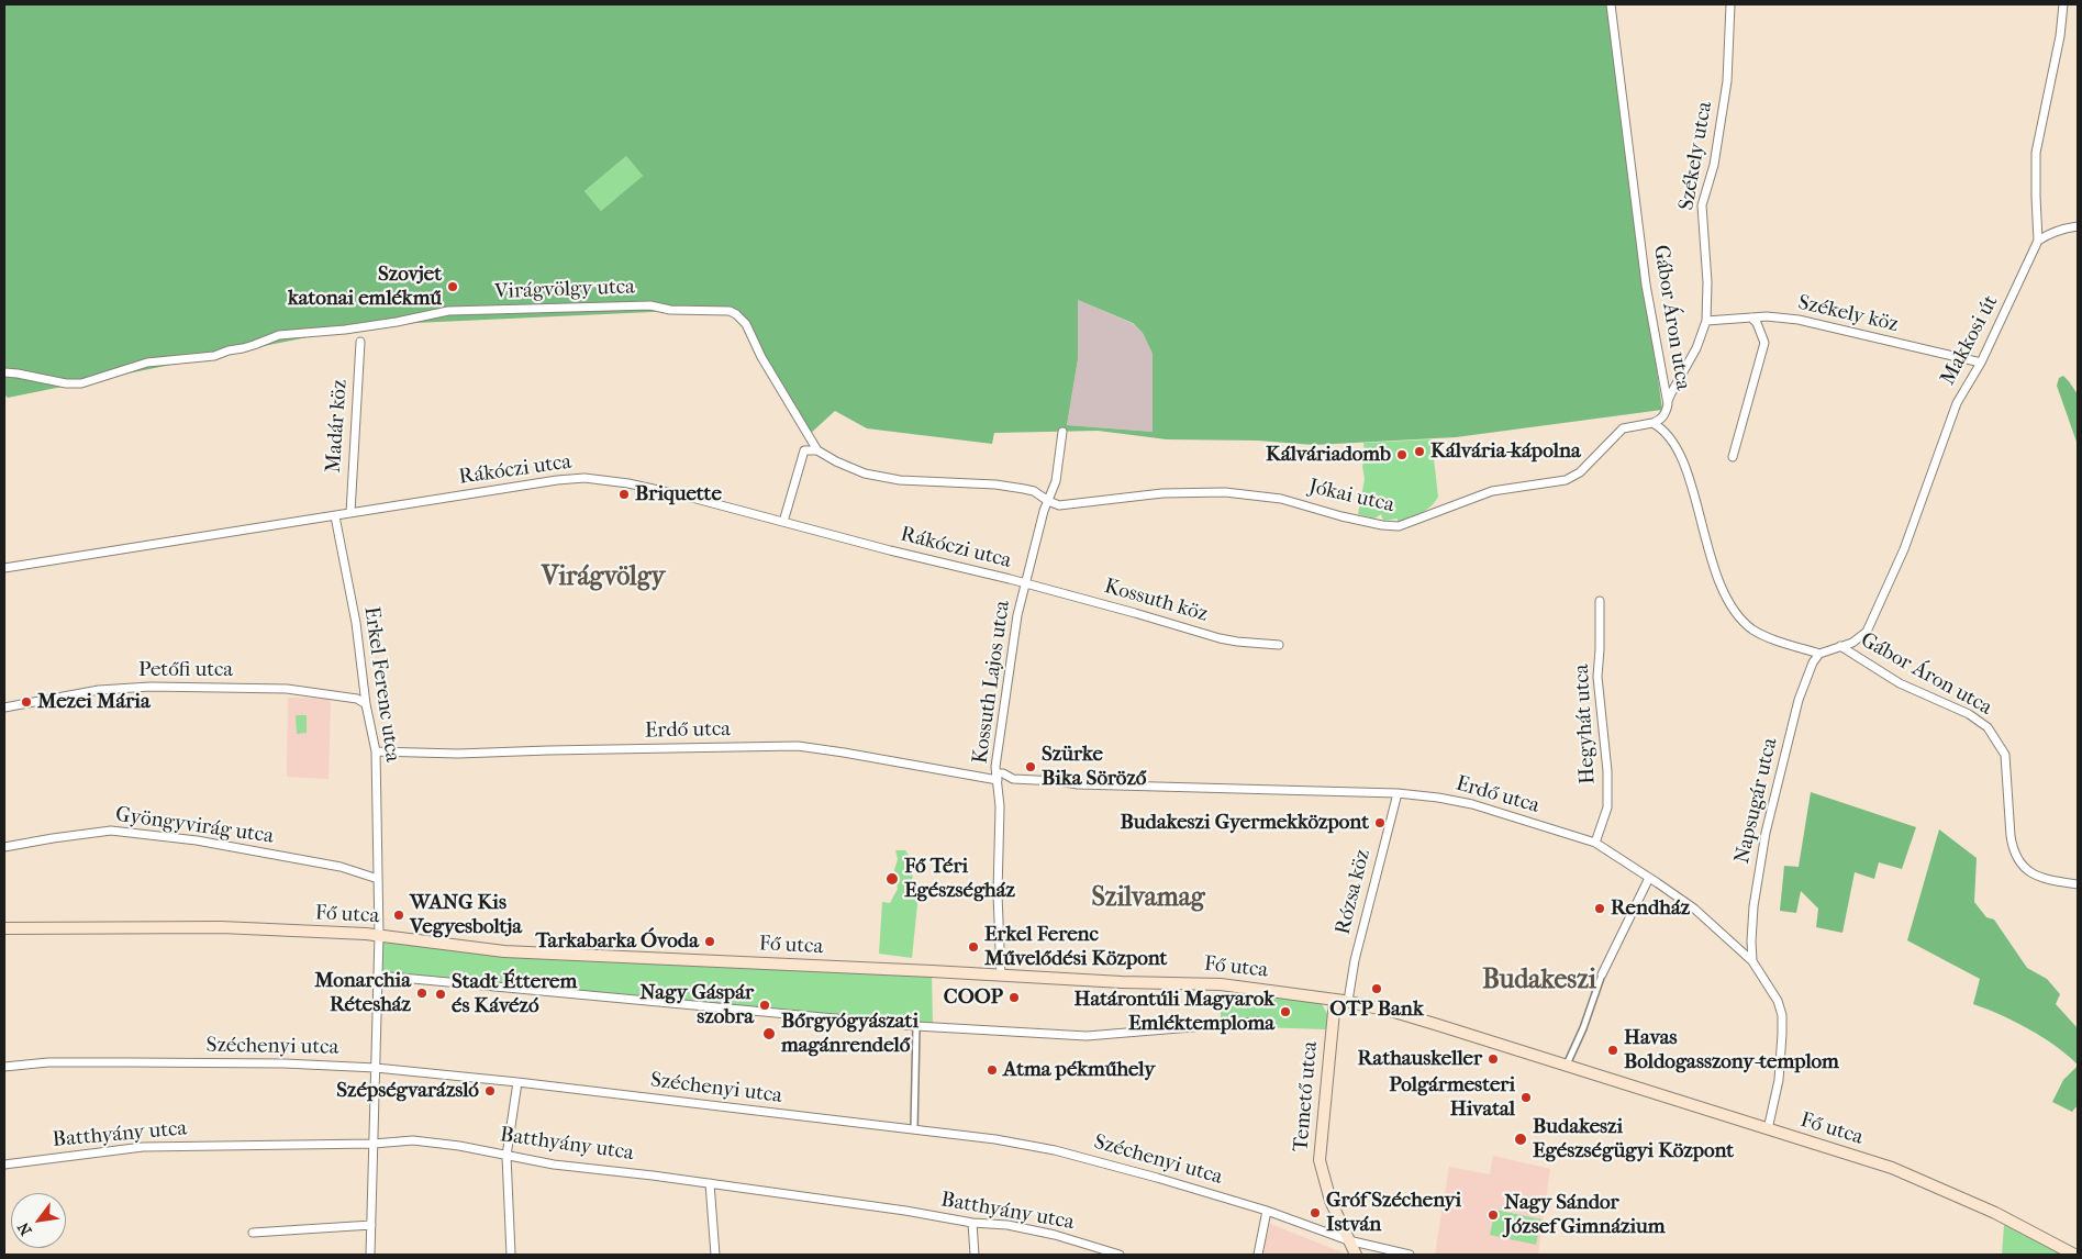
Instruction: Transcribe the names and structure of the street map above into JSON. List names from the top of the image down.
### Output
{
  "streets": {
    "main road": ["Fő utca", "Temető utca"],
    "street": [
      "Székely utca",
      "Virágvölgy utca",
      "Székely köz",
      "Gábor Áron utca",
      "Makkosi út",
      "Madár köz",
      "Rákóczi utca",
      "Jókai utca",
      "Kossuth köz",
      "Petőfi utca",
      "Kossuth Lajos utca",
      "Erkel Ferenc utca",
      "Hegyhát utca",
      "Erdő utca",
      "Napsugár utca",
      "Gyöngyvirág utca",
      "Rózsa köz",
      "Széchenyi utca",
      "Batthyány utca"
    ]
  },
  "crossings": [
    ["Székely utca", "Székely köz"],
    ["Székely utca", "Gábor Áron utca"],
    ["Székely köz", "Makkosi út"],
    ["Gábor Áron utca", "Makkosi út"],
    ["Gábor Áron utca", "Jókai utca"],
    ["Makkosi út", "Napsugár utca"],
    ["Madár köz", "Rákóczi utca"],
    ["Rákóczi utca", "Kossuth köz"],
    ["Rákóczi utca", "Kossuth Lajos utca"],
    ["Rákóczi utca", "Erkel Ferenc utca"],
    ["Jókai utca", "Kossuth Lajos utca"],
    ["Kossuth köz", "Kossuth Lajos utca"],
    ["Petőfi utca", "Erkel Ferenc utca"],
    ["Kossuth Lajos utca", "Erdő utca"],
    ["Kossuth Lajos utca", "Fő utca"],
    ["Erkel Ferenc utca", "Erdő utca"],
    ["Erkel Ferenc utca", "Gyöngyvirág utca"],
    ["Erkel Ferenc utca", "Fő utca"],
    ["Erkel Ferenc utca", "Széchenyi utca"],
    ["Erkel Ferenc utca", "Batthyány utca"],
    ["Hegyhát utca", "Erdő utca"],
    ["Erdő utca", "Napsugár utca"],
    ["Erdő utca", "Rózsa köz"],
    ["Erdő utca", "Fő utca"],
    ["Rózsa köz", "Fő utca"],
    ["Fő utca", "Temető utca"],
    ["Széchenyi utca", "Temető utca"]
  ],
  "districts": ["Virágvölgy", "Szilvamag", "Budakeszi"],
  "places": [
    "Szovjet katonai emlékmű",
    "Kálvária-kápolna",
    "Kálváriadomb",
    "Briquette",
    "Mezei Mária",
    "Szürke Bika Söröző",
    "Budakeszi Gyermekközpont",
    "Fő Téri Egészségház",
    "Rendház",
    "WANG Kis Vegyesboltja",
    "Tarkabarka Óvoda",
    "Erkel Ferenc Művelődési Központ",
    "OTP Bank",
    "Monarchia Rétesház",
    "Stadt Étterem és Kávézó",
    "COOP",
    "Nagy Gáspár szobra",
    "Határontúli Magyarok Emléktemploma",
    "Bőrgyógyászati magánrendelő",
    "Havas Boldogasszony-templom",
    "Rathauskeller",
    "Atma pékműhely",
    "Szépségvarázsló",
    "Polgármesteri Hivatal",
    "Budakeszi Egészségügyi Központ",
    "Gróf Széchenyi István",
    "Nagy Sándor József Gimnázium"
  ],
  "north": "bottom left"
}
